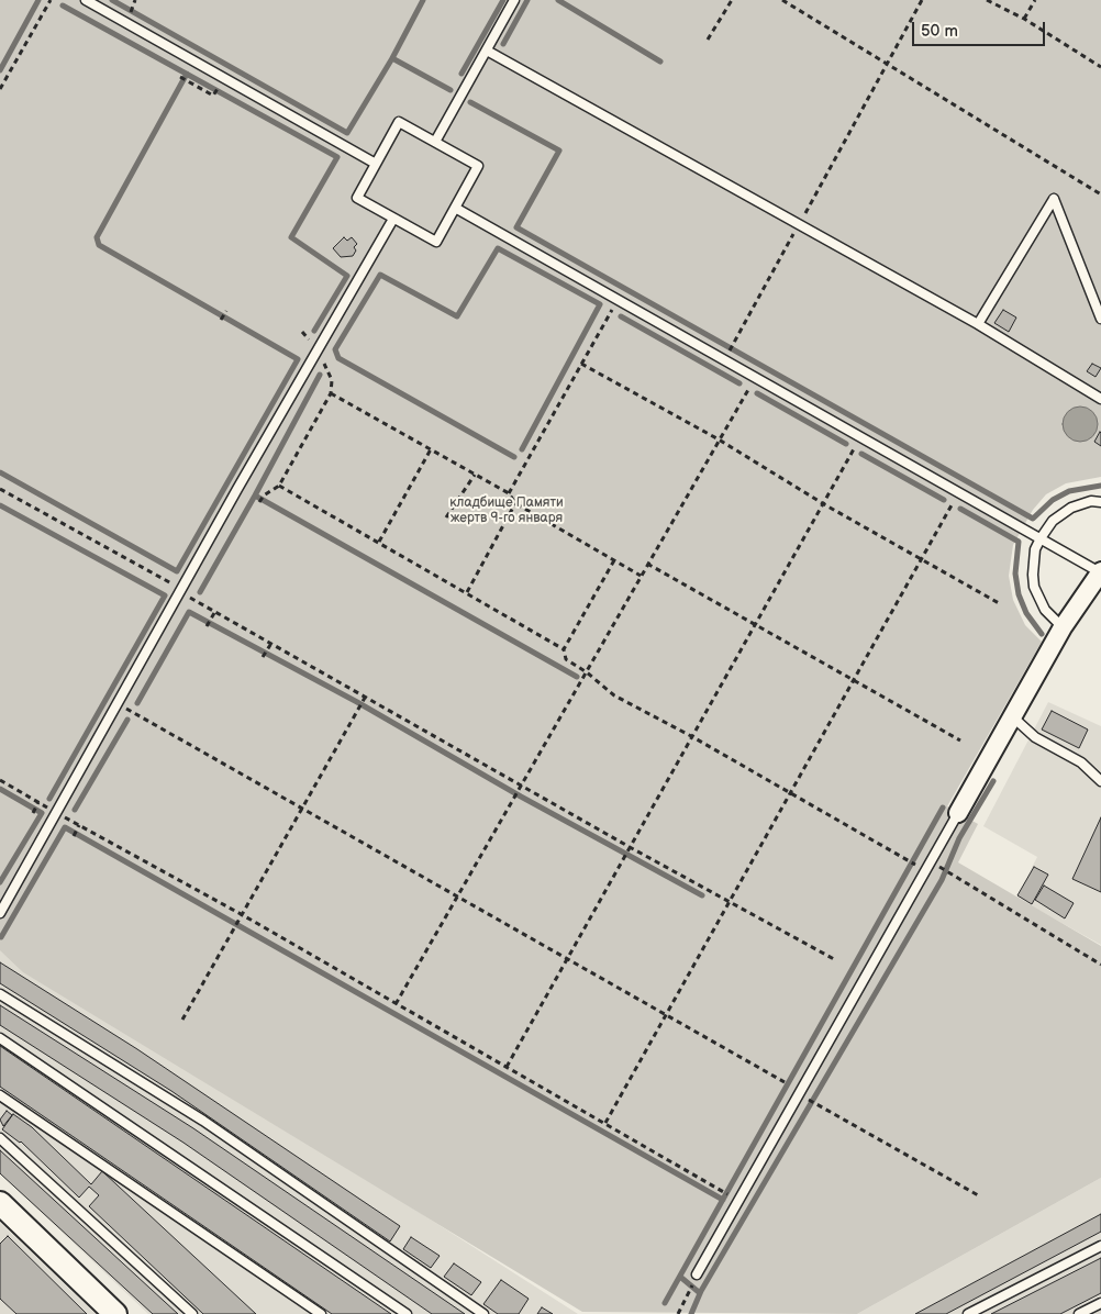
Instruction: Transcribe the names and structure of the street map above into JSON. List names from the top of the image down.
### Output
{
  "parks": ["кладбище Памяти жертв 9-го января"],
  "scale_bar": "50 m"
}
